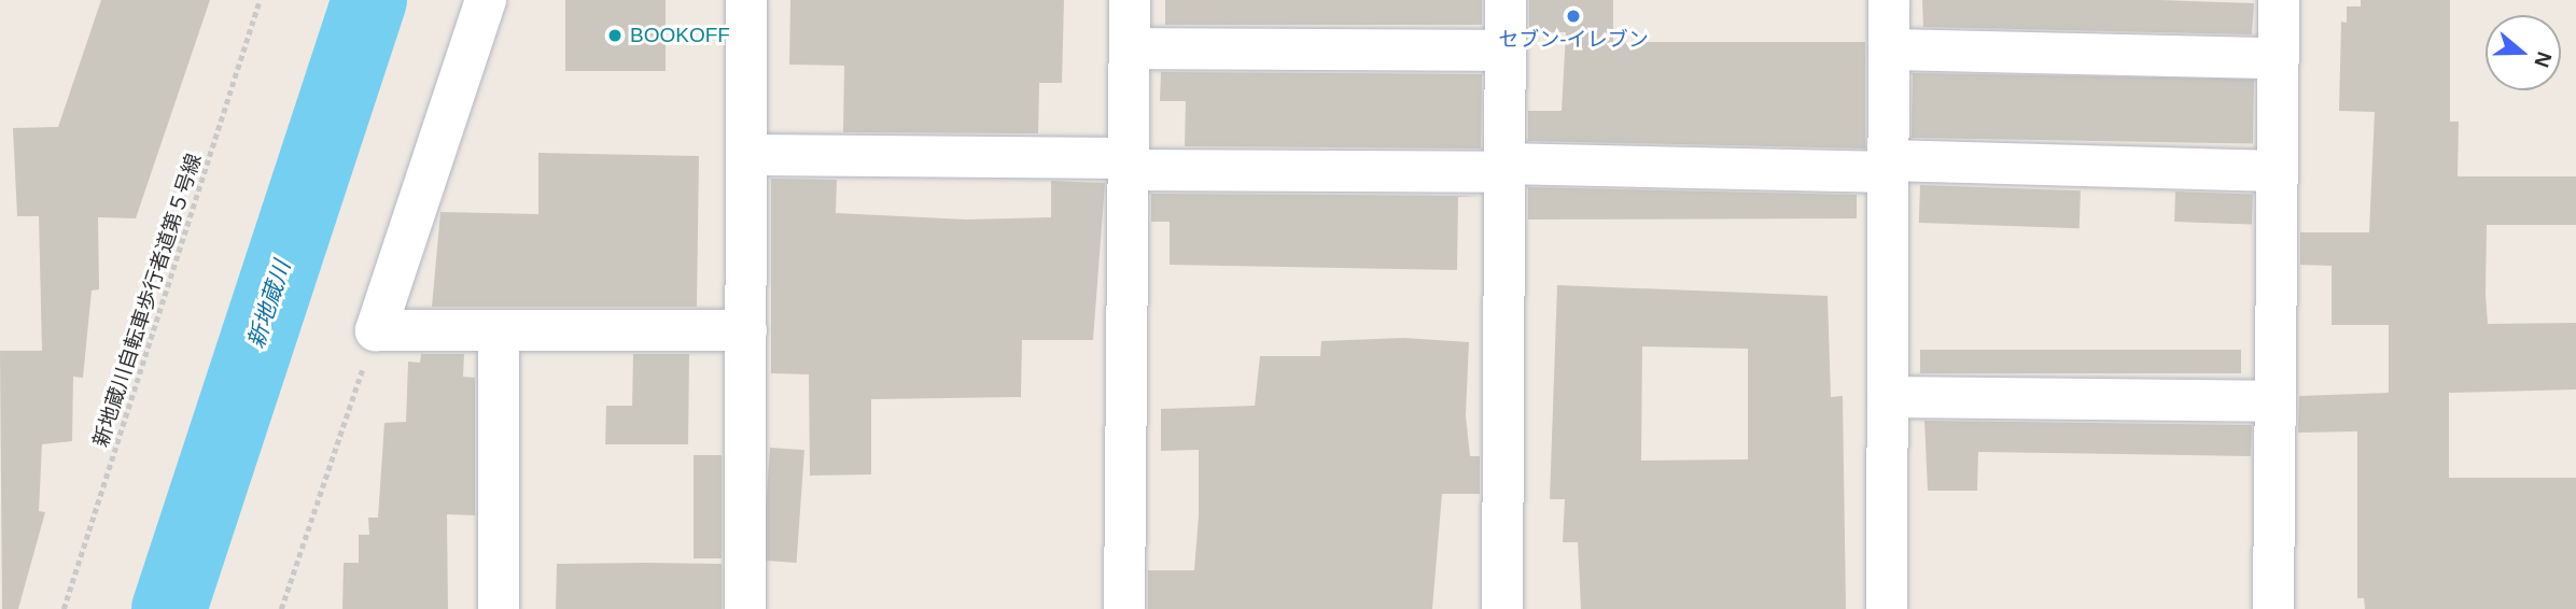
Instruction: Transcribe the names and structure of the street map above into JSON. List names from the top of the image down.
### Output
{
  "streets": {
    "path": ["新地蔵川自転車歩行者道第５号線"]
  },
  "water": ["新地蔵川"],
  "places": ["セブン-イレブン", "BOOKOFF"],
  "north": "right"
}
